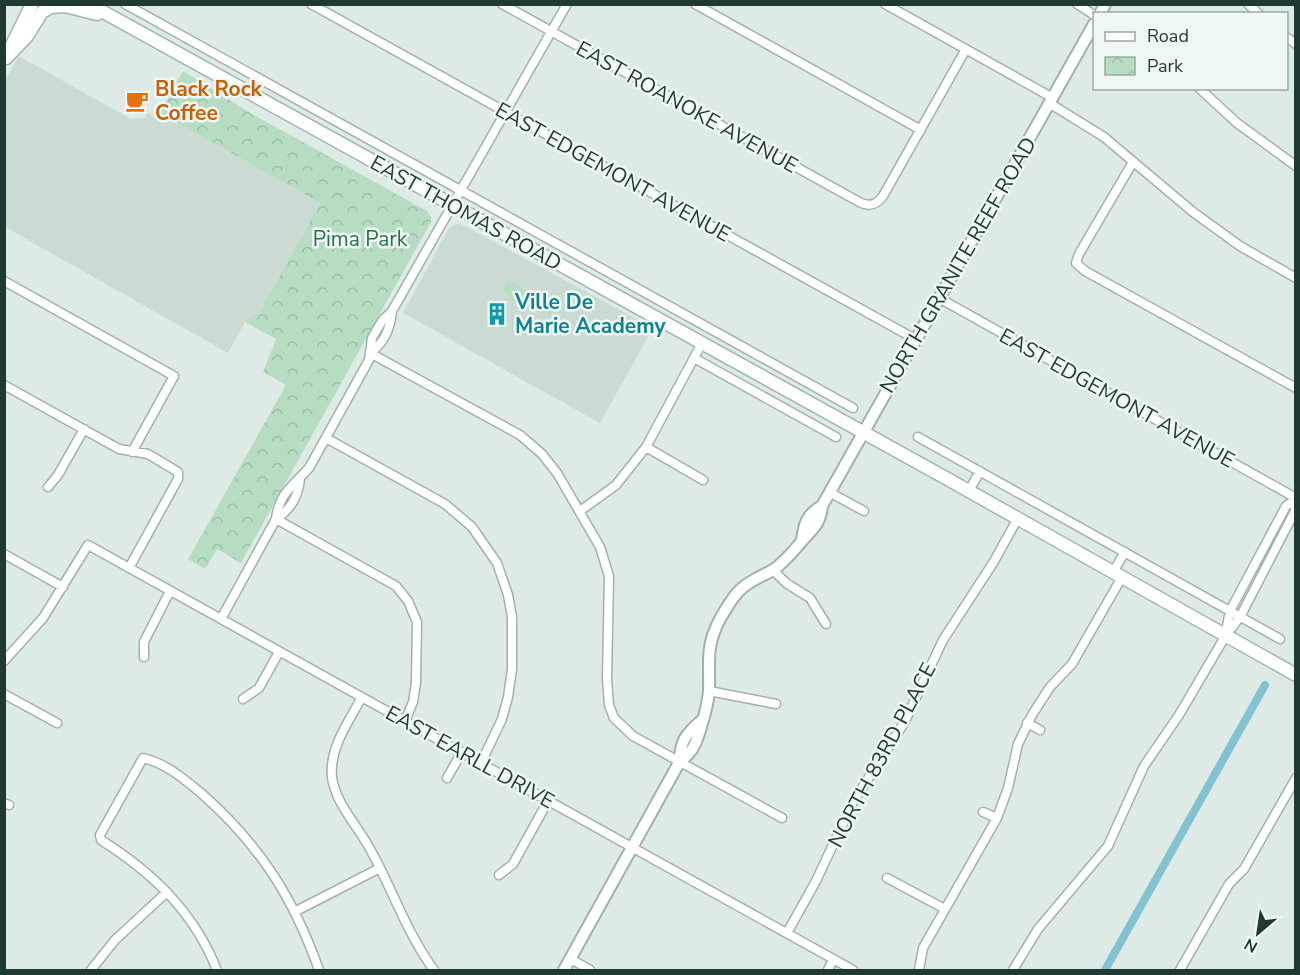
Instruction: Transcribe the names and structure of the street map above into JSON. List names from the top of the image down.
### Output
{
  "streets": {
    "main road": ["EAST THOMAS ROAD"],
    "street": [
      "EAST ROANOKE AVENUE",
      "EAST EDGEMONT AVENUE",
      "NORTH GRANITE REEF ROAD",
      "NORTH 83RD PLACE",
      "EAST EARLL DRIVE"
    ]
  },
  "crossings": [
    ["EAST EDGEMONT AVENUE", "NORTH GRANITE REEF ROAD"],
    ["EAST THOMAS ROAD", "NORTH GRANITE REEF ROAD"],
    ["EAST THOMAS ROAD", "NORTH 83RD PLACE"],
    ["NORTH GRANITE REEF ROAD", "EAST EARLL DRIVE"],
    ["NORTH 83RD PLACE", "EAST EARLL DRIVE"]
  ],
  "parks": ["Pima Park"],
  "places": {
    "cafe": ["Black Rock Coffee"],
    "building": ["Ville De Marie Academy"]
  },
  "legend": ["Road", "Park"],
  "north": "bottom left"
}
